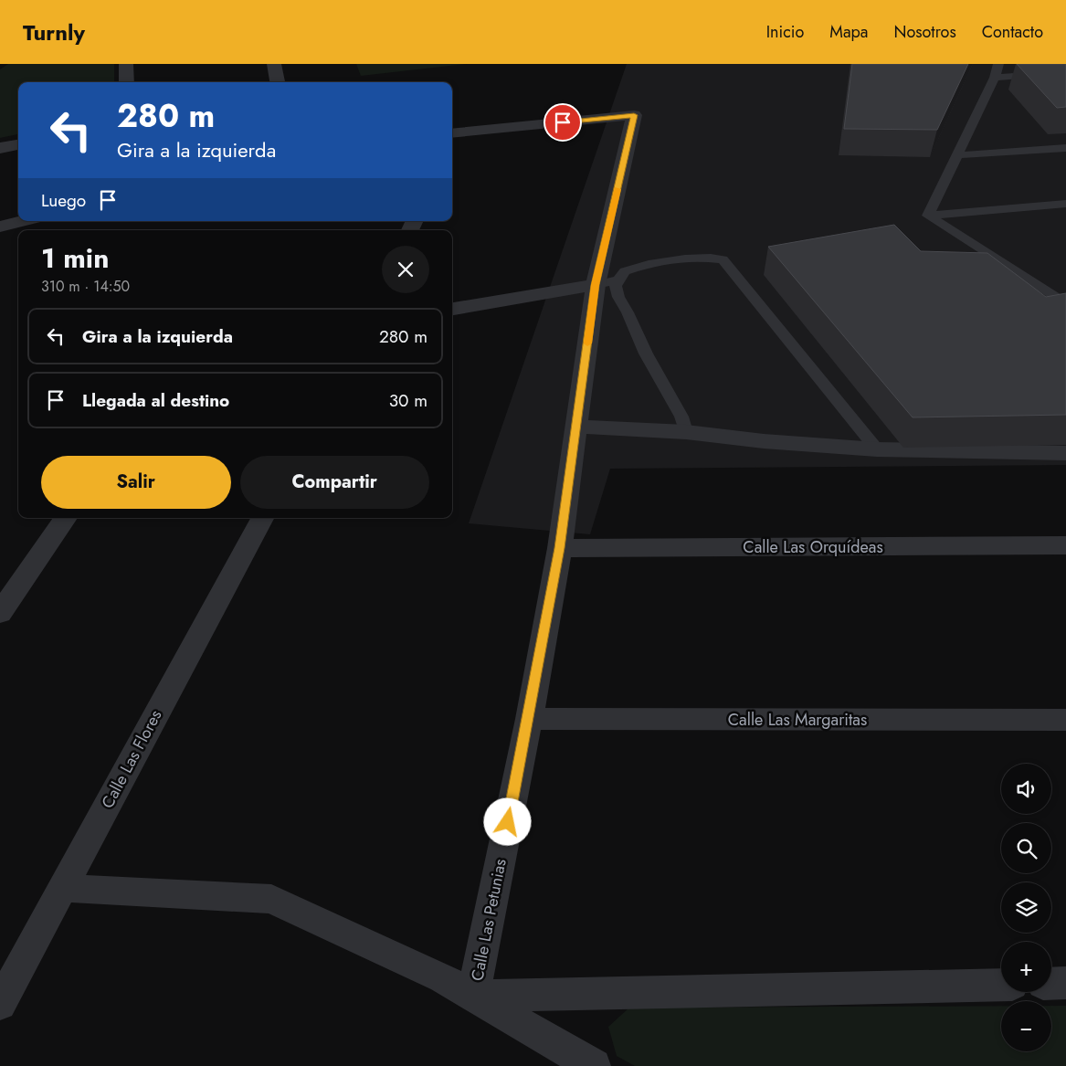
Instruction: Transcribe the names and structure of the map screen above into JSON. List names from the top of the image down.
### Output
{
  "streets": {
    "street": [
      "Calle Las Orquídeas",
      "Calle Las Margaritas",
      "Calle Las Flores",
      "Calle Las Petunias"
    ]
  },
  "crossings": [
    ["Calle Las Orquídeas", "Calle Las Petunias"],
    ["Calle Las Margaritas", "Calle Las Petunias"]
  ],
  "page": {
    "header": "Turnly",
    "nav": [
      "Inicio",
      "Mapa",
      "Nosotros",
      "Contacto"
    ],
    "turn": ["280 m", "Gira a la izquierda"],
    "then": "Luego",
    "heading": ["1 min", "310 m · 14:50"],
    "list": [
      {
        "name": "Gira a la izquierda",
        "value": "280 m"
      },
      {
        "name": "Llegada al destino",
        "value": "30 m"
      }
    ],
    "buttons": ["Salir", "Compartir"],
    "map_buttons": ["+", "−"]
  }
}
